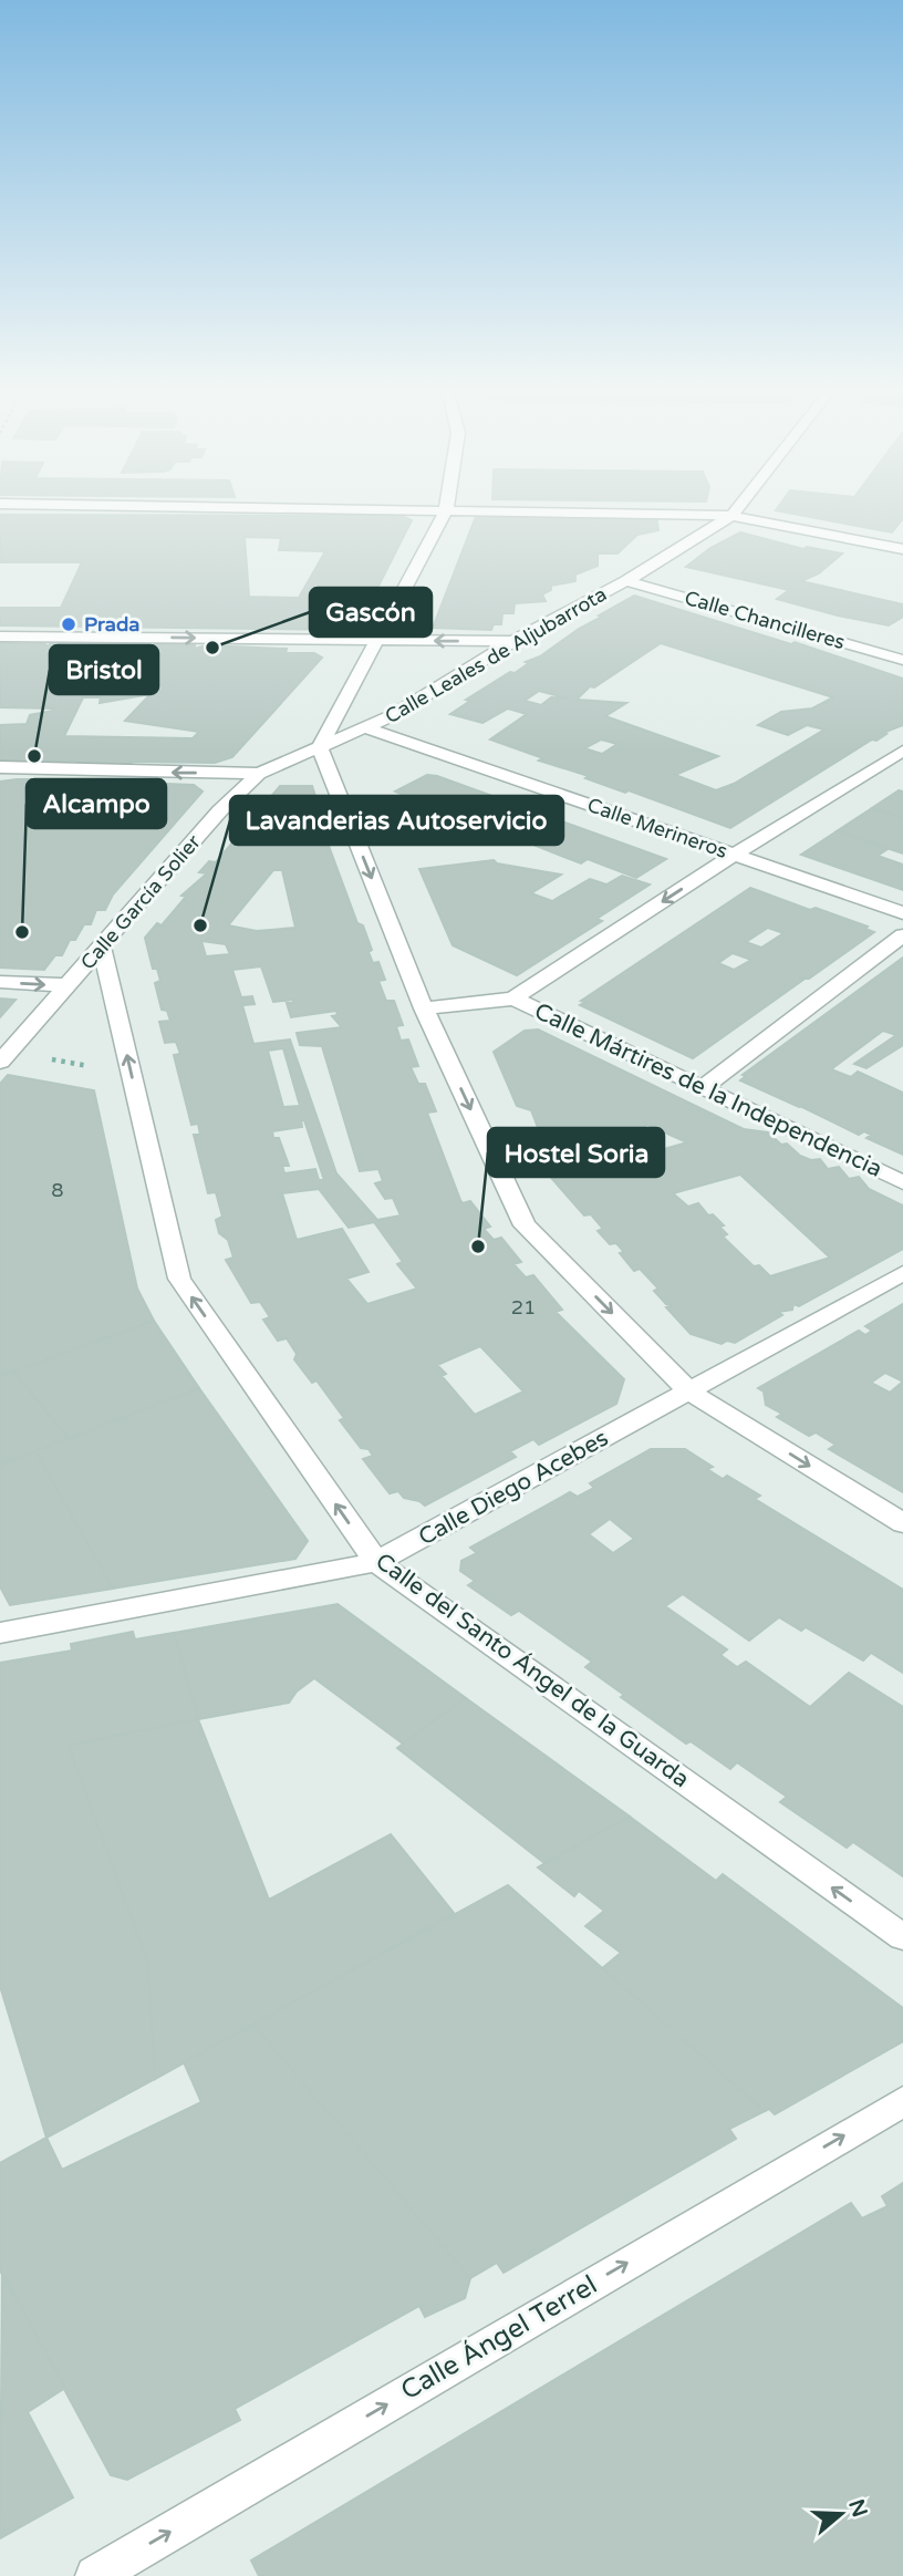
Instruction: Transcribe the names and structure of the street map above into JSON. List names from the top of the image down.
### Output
{
  "streets": {
    "street": [
      "Calle Chancilleres",
      "Calle Leales de Aljubarrota",
      "Calle Merineros",
      "Calle García Solier",
      "Calle Mártires de la Independencia",
      "Calle Diego Acebes",
      "Calle del Santo Ángel de la Guarda",
      "Calle Ángel Terrel"
    ]
  },
  "crossings": [
    ["Calle Chancilleres", "Calle Leales de Aljubarrota"],
    ["Calle Leales de Aljubarrota", "Calle Merineros"],
    ["Calle Leales de Aljubarrota", "Calle García Solier"],
    ["Calle García Solier", "Calle del Santo Ángel de la Guarda"],
    ["Calle Diego Acebes", "Calle del Santo Ángel de la Guarda"]
  ],
  "one_way": ["Calle del Santo Ángel de la Guarda", "Calle Ángel Terrel"],
  "places": [
    "Prada",
    "Gascón",
    "Bristol",
    "Lavanderias Autoservicio",
    "Alcampo",
    "Hostel Soria"
  ],
  "house_numbers": ["8", "21"],
  "north": "right"
}
